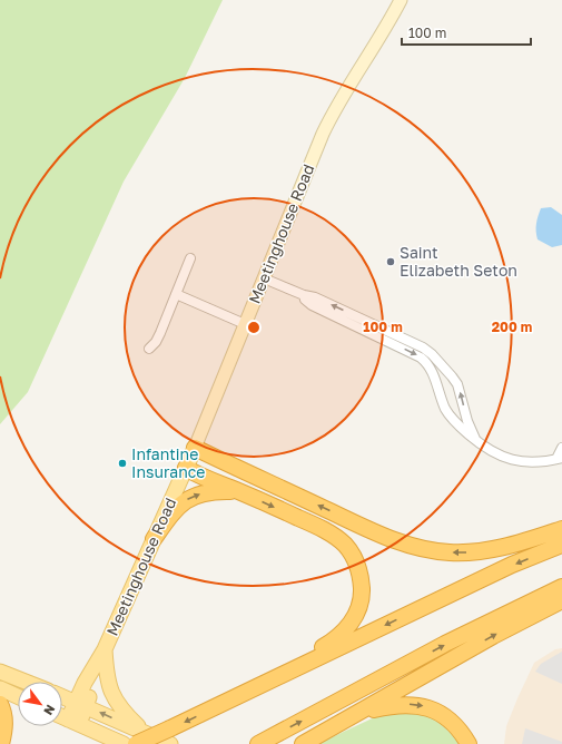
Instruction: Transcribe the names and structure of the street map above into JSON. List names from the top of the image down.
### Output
{
  "streets": {
    "main road": ["Meetinghouse Road"]
  },
  "places": ["Saint Elizabeth Seton", "Infantine Insurance"],
  "scale_bar": "100 m",
  "north": "bottom right",
  "rings": ["100 m", "200 m"]
}
